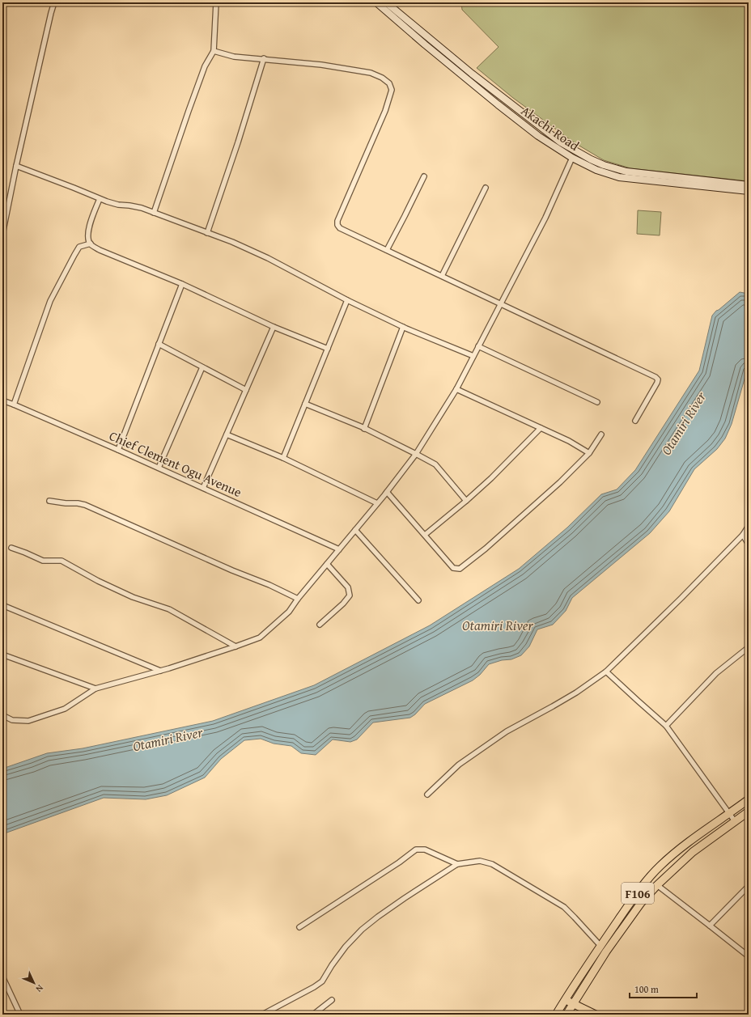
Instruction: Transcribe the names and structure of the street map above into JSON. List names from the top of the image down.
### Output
{
  "streets": {
    "main road": ["Akachi Road", "F106"],
    "street": ["Chief Clement Ogu Avenue"]
  },
  "water": ["Otamiri River"],
  "scale_bar": "100 m",
  "north": "bottom right"
}
